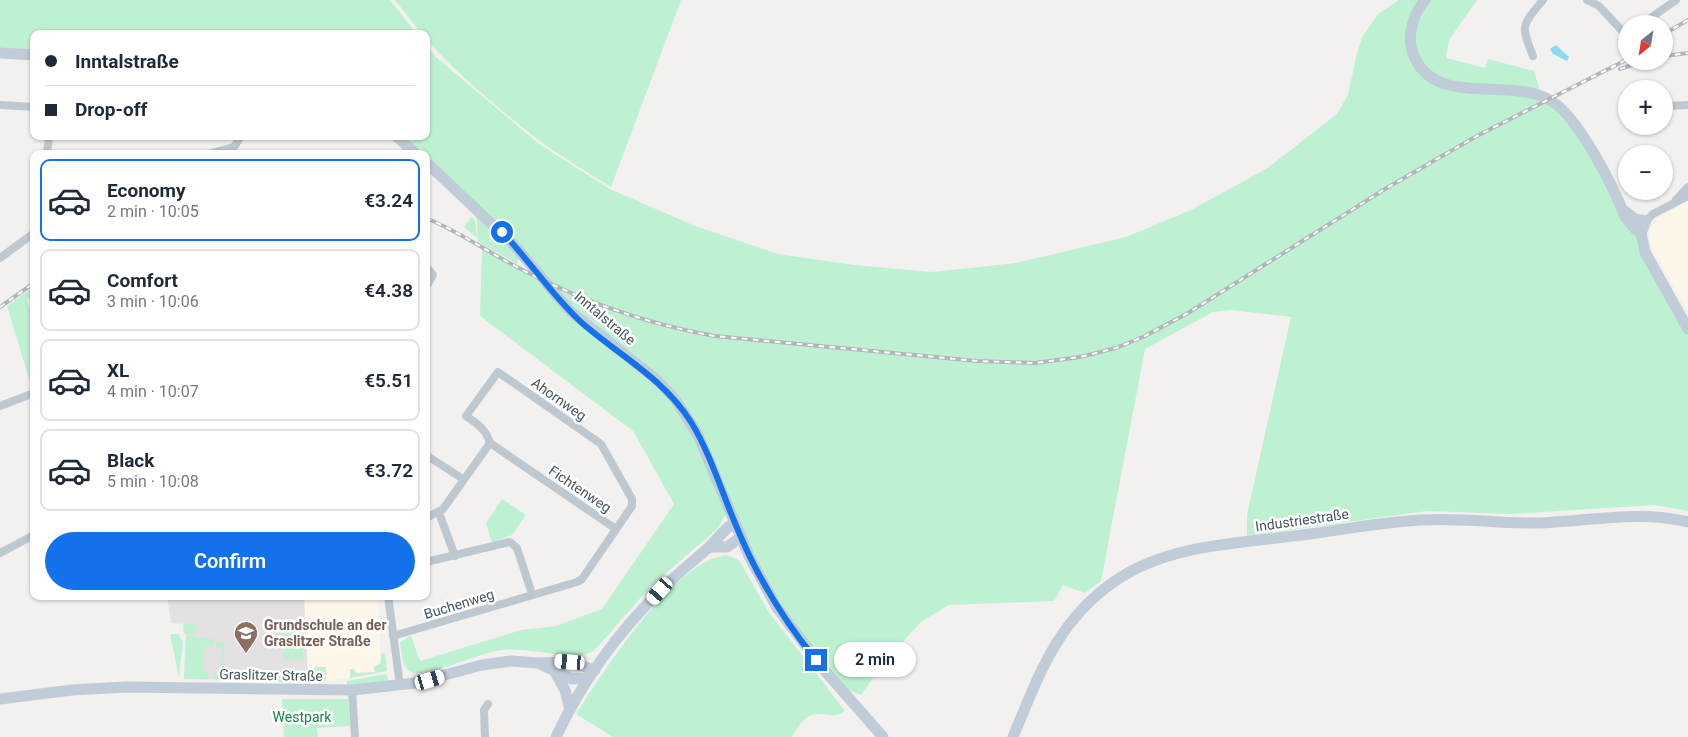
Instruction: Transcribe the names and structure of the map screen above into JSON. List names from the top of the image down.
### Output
{
  "streets": {
    "street": [
      "Inntalstraße",
      "Ahornweg",
      "Fichtenweg",
      "Industriestraße",
      "Buchenweg",
      "Graslitzer Straße"
    ]
  },
  "crossings": [
    ["Ahornweg", "Fichtenweg"],
    ["Fichtenweg", "Buchenweg"]
  ],
  "parks": ["Westpark"],
  "places": {
    "school or university": ["Grundschule an der Graslitzer Straße"]
  },
  "north": "bottom left",
  "page": {
    "map_buttons": ["+", "−"],
    "banner": ["Inntalstraße", "Drop-off"],
    "list": [
      {
        "name": "Economy",
        "note": "2 min · 10:05",
        "value": "€3.24"
      },
      {
        "name": "Comfort",
        "note": "3 min · 10:06",
        "value": "€4.38"
      },
      {
        "name": "XL",
        "note": "4 min · 10:07",
        "value": "€5.51"
      },
      {
        "name": "Black",
        "note": "5 min · 10:08",
        "value": "€3.72"
      }
    ],
    "buttons": "Confirm",
    "bubble": "2 min"
  }
}
